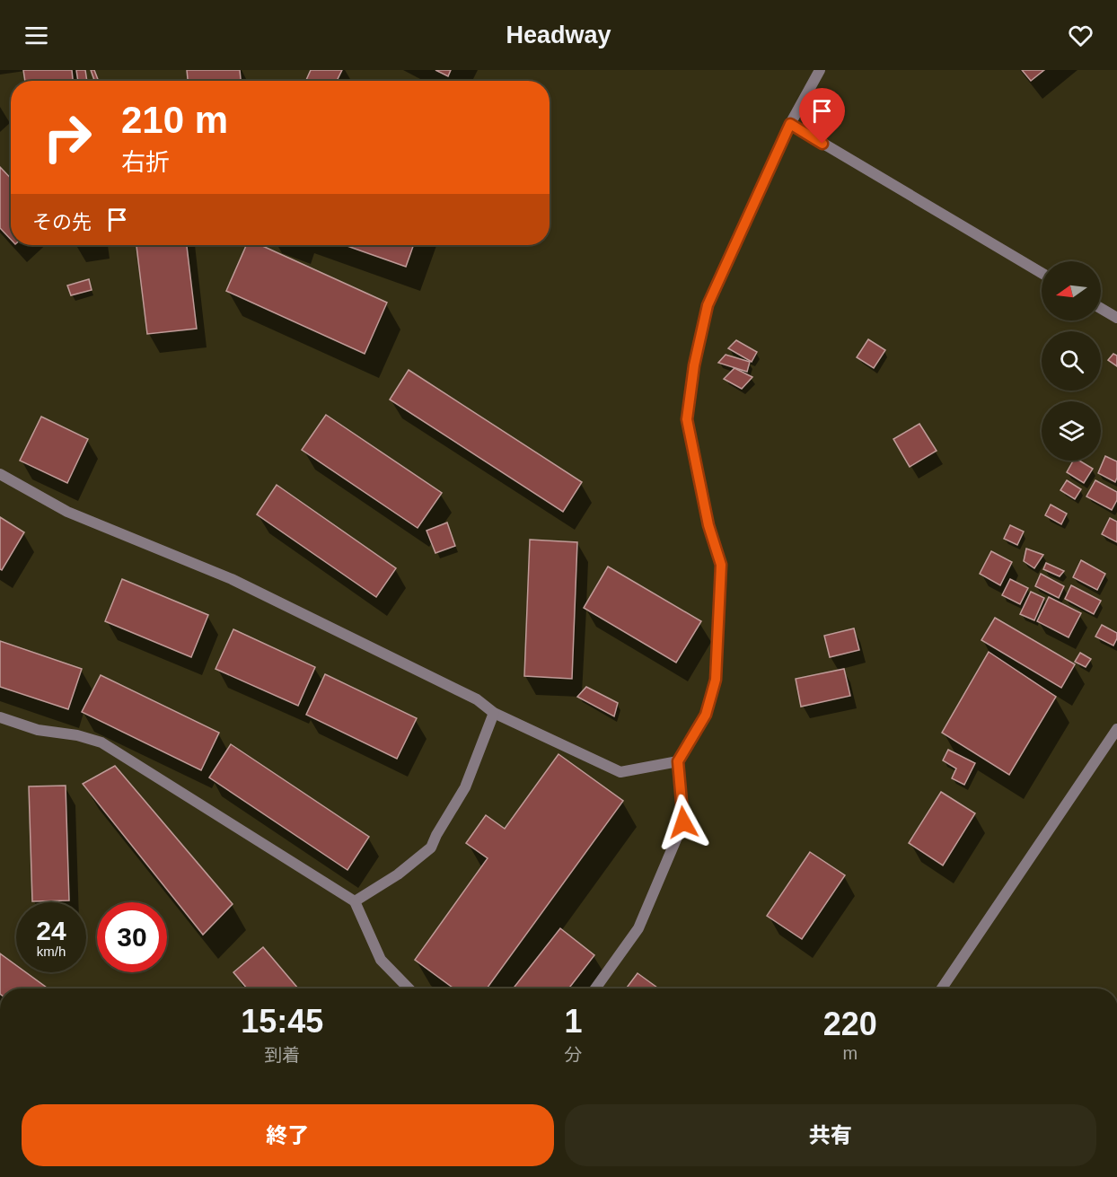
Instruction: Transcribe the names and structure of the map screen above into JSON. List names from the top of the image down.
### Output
{
  "north": "left",
  "page": {
    "header": "Headway",
    "turn": ["210 m", "右折"],
    "then": "その先",
    "speed": "24 km/h",
    "limit": "30",
    "eta": [
      "15:45",
      "到着",
      "1",
      "分",
      "220",
      "m"
    ],
    "buttons": ["終了", "共有"]
  }
}
